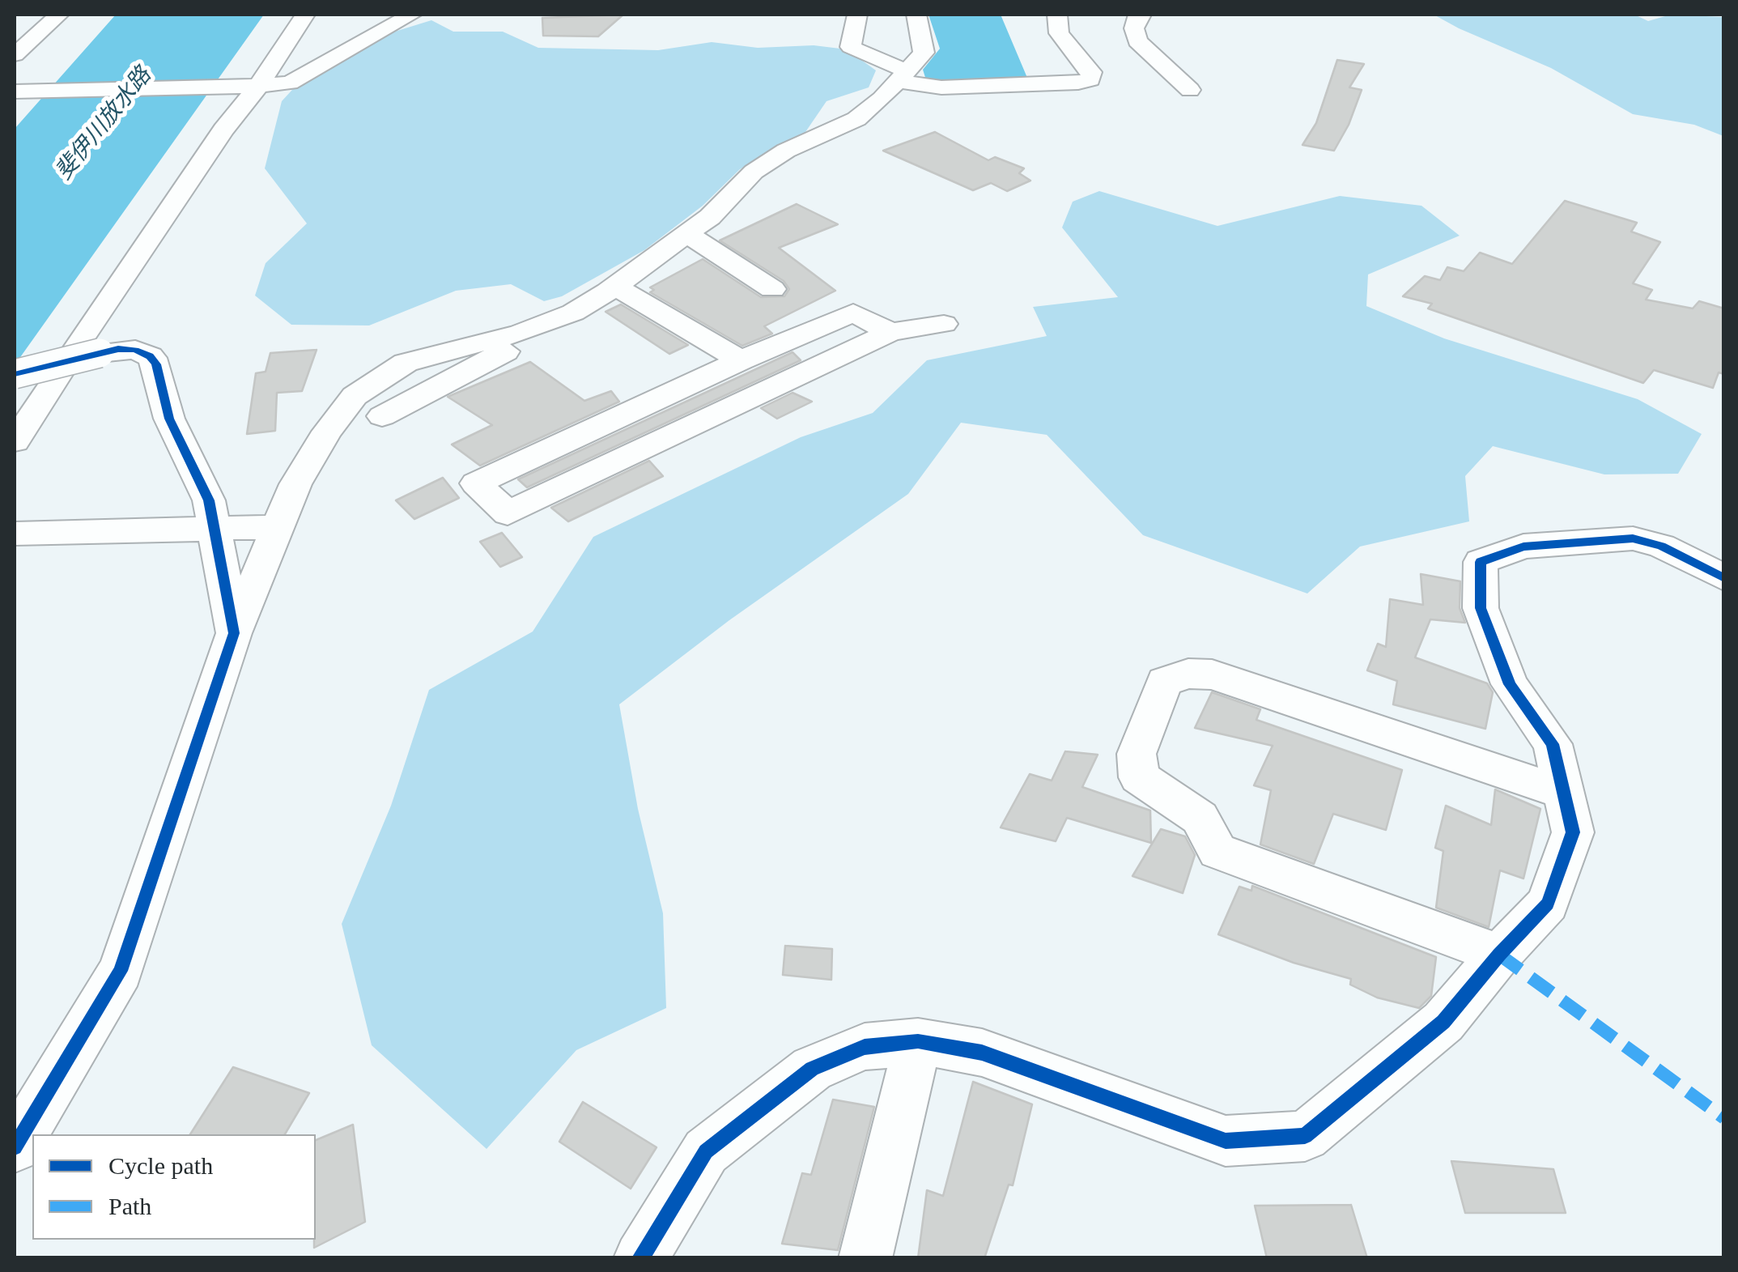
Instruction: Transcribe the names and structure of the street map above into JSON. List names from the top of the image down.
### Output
{
  "water": ["斐伊川放水路"],
  "legend": ["Cycle path", "Path"]
}
